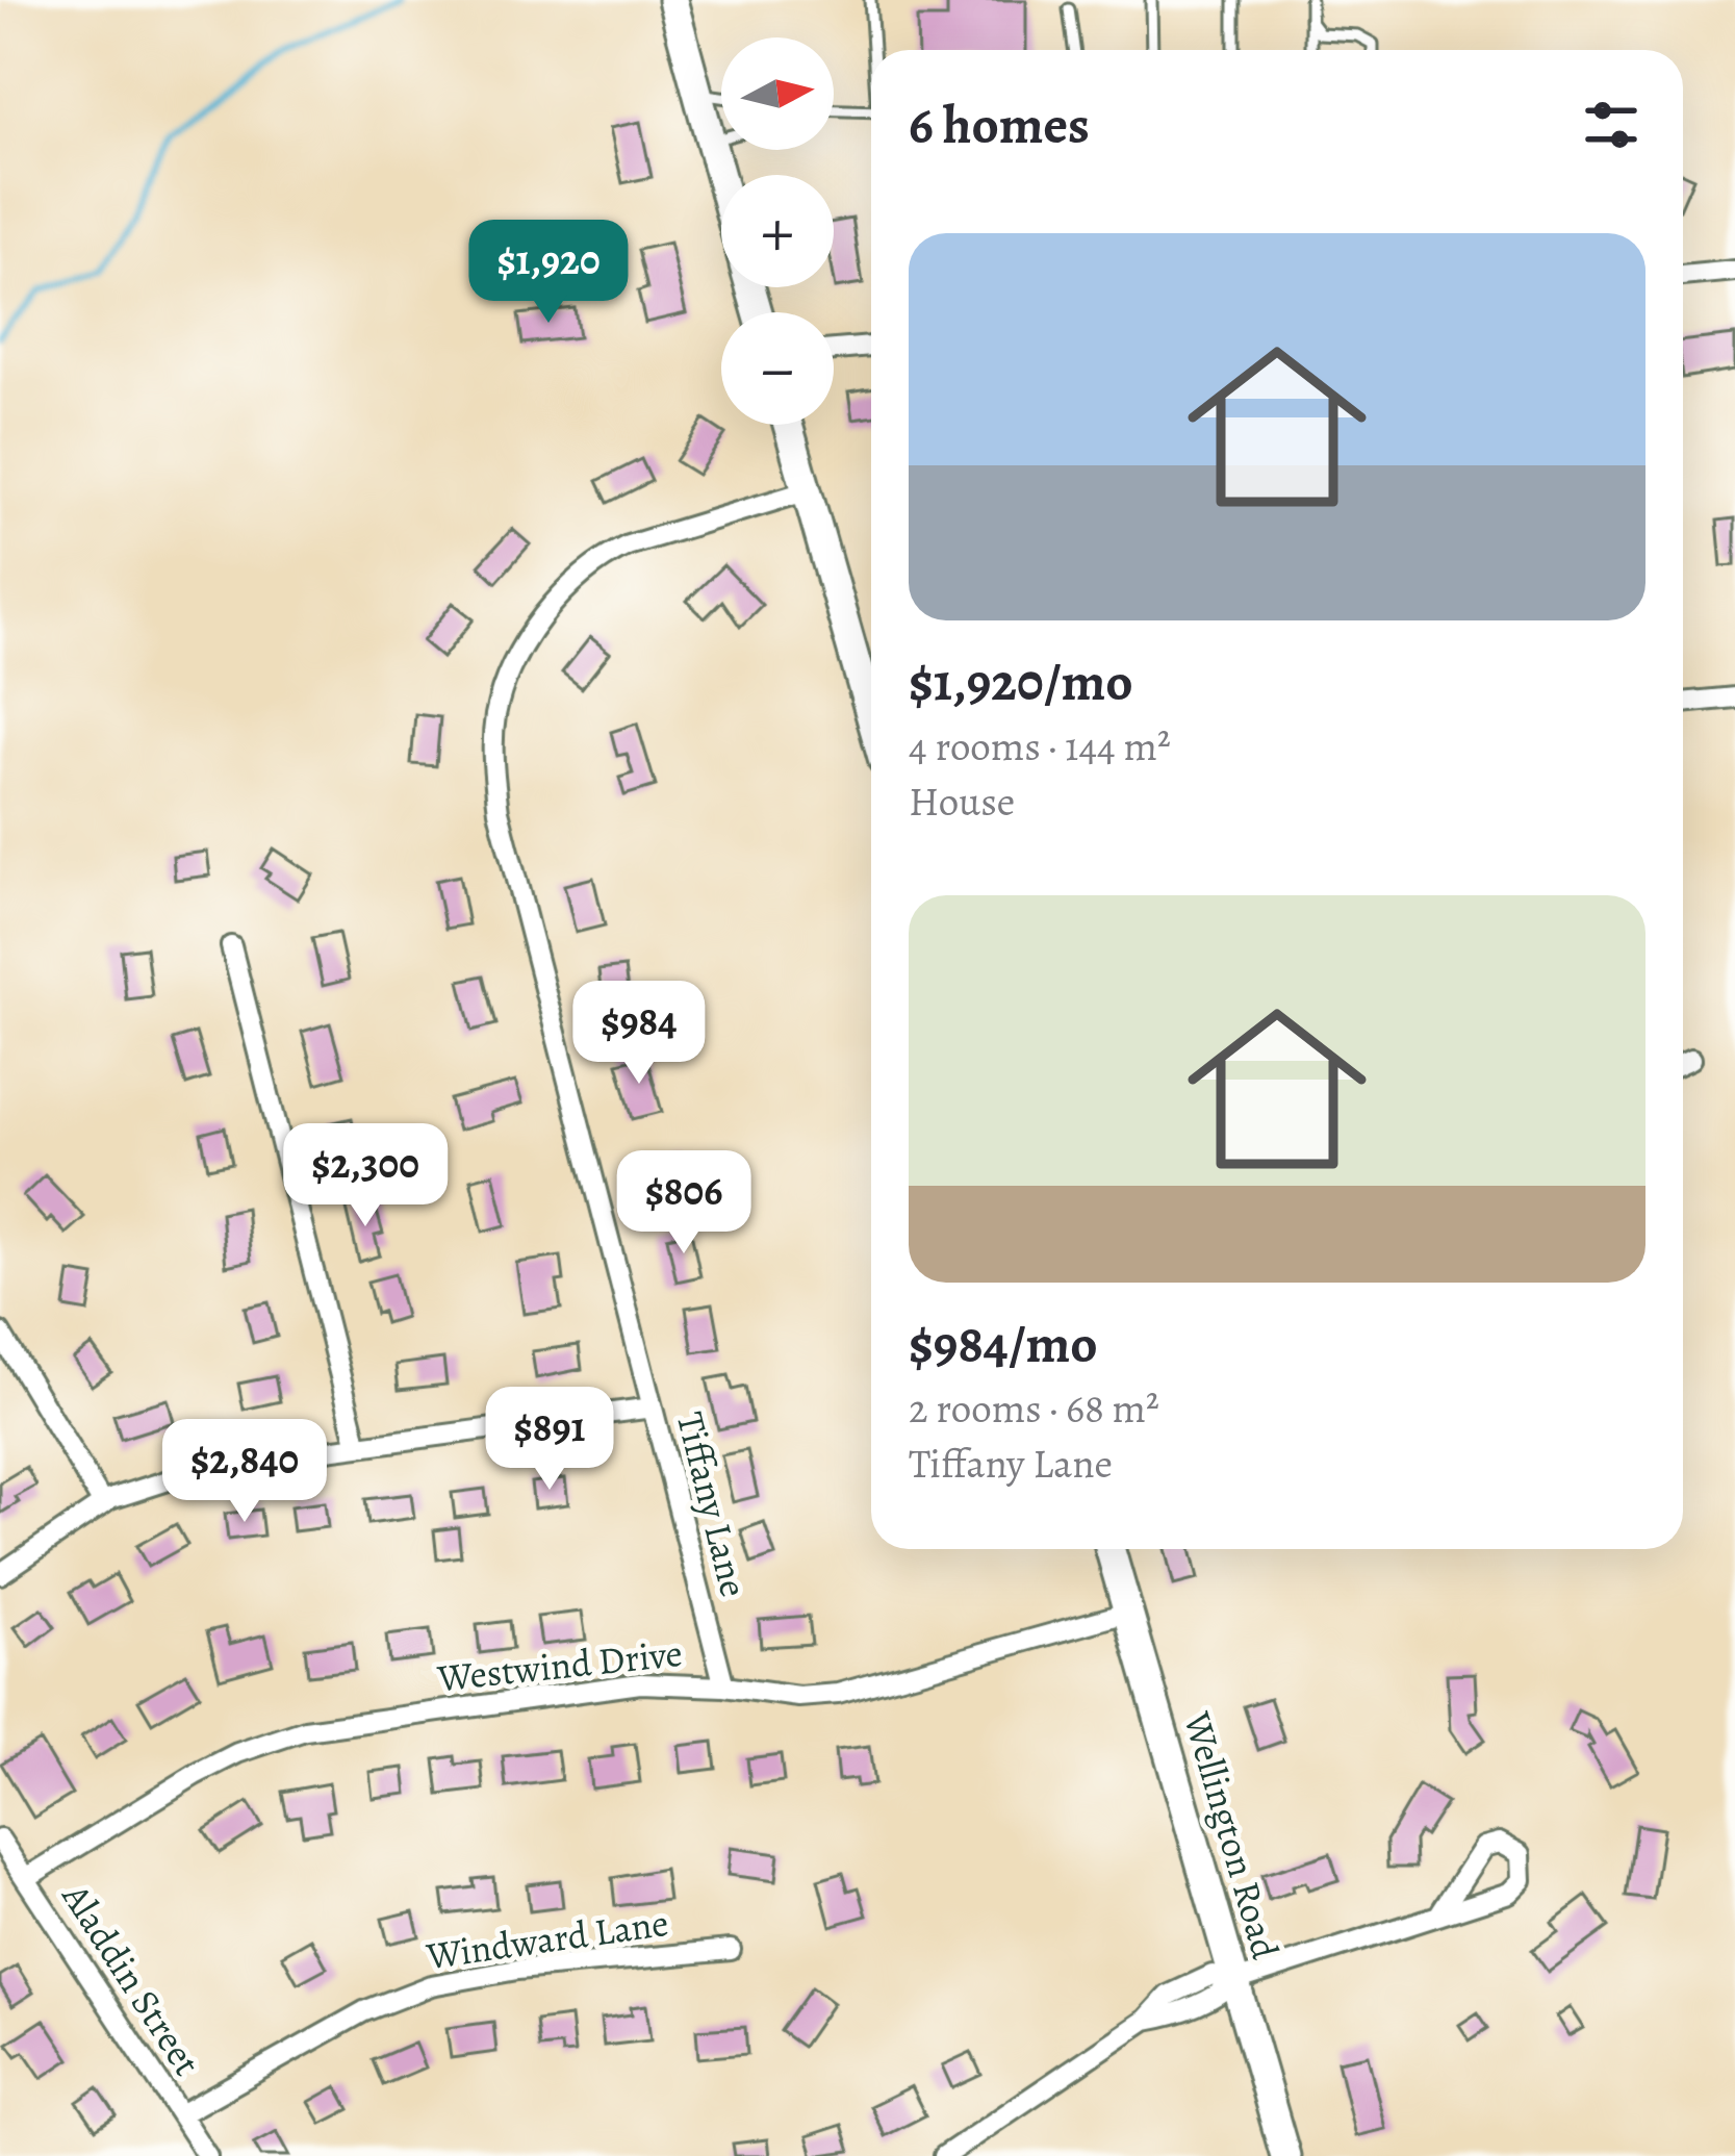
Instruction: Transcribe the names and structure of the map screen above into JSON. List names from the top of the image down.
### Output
{
  "streets": {
    "main road": ["Wellington Road"],
    "street": [
      "Tiffany Lane",
      "Westwind Drive",
      "Windward Lane",
      "Aladdin Street"
    ]
  },
  "crossings": [
    ["Tiffany Lane", "Westwind Drive"],
    ["Westwind Drive", "Wellington Road"],
    ["Westwind Drive", "Aladdin Street"],
    ["Windward Lane", "Aladdin Street"]
  ],
  "north": "right",
  "page": {
    "map_buttons": ["+", "−"],
    "heading": "6 homes",
    "list": [
      {
        "name": "$1,920/mo",
        "note": "4 rooms · 144 m² · House"
      },
      {
        "name": "$984/mo",
        "note": "2 rooms · 68 m² · Tiffany Lane"
      }
    ],
    "price": [
      "$1,920",
      "$984",
      "$2,300",
      "$806",
      "$891",
      "$2,840"
    ]
  }
}
